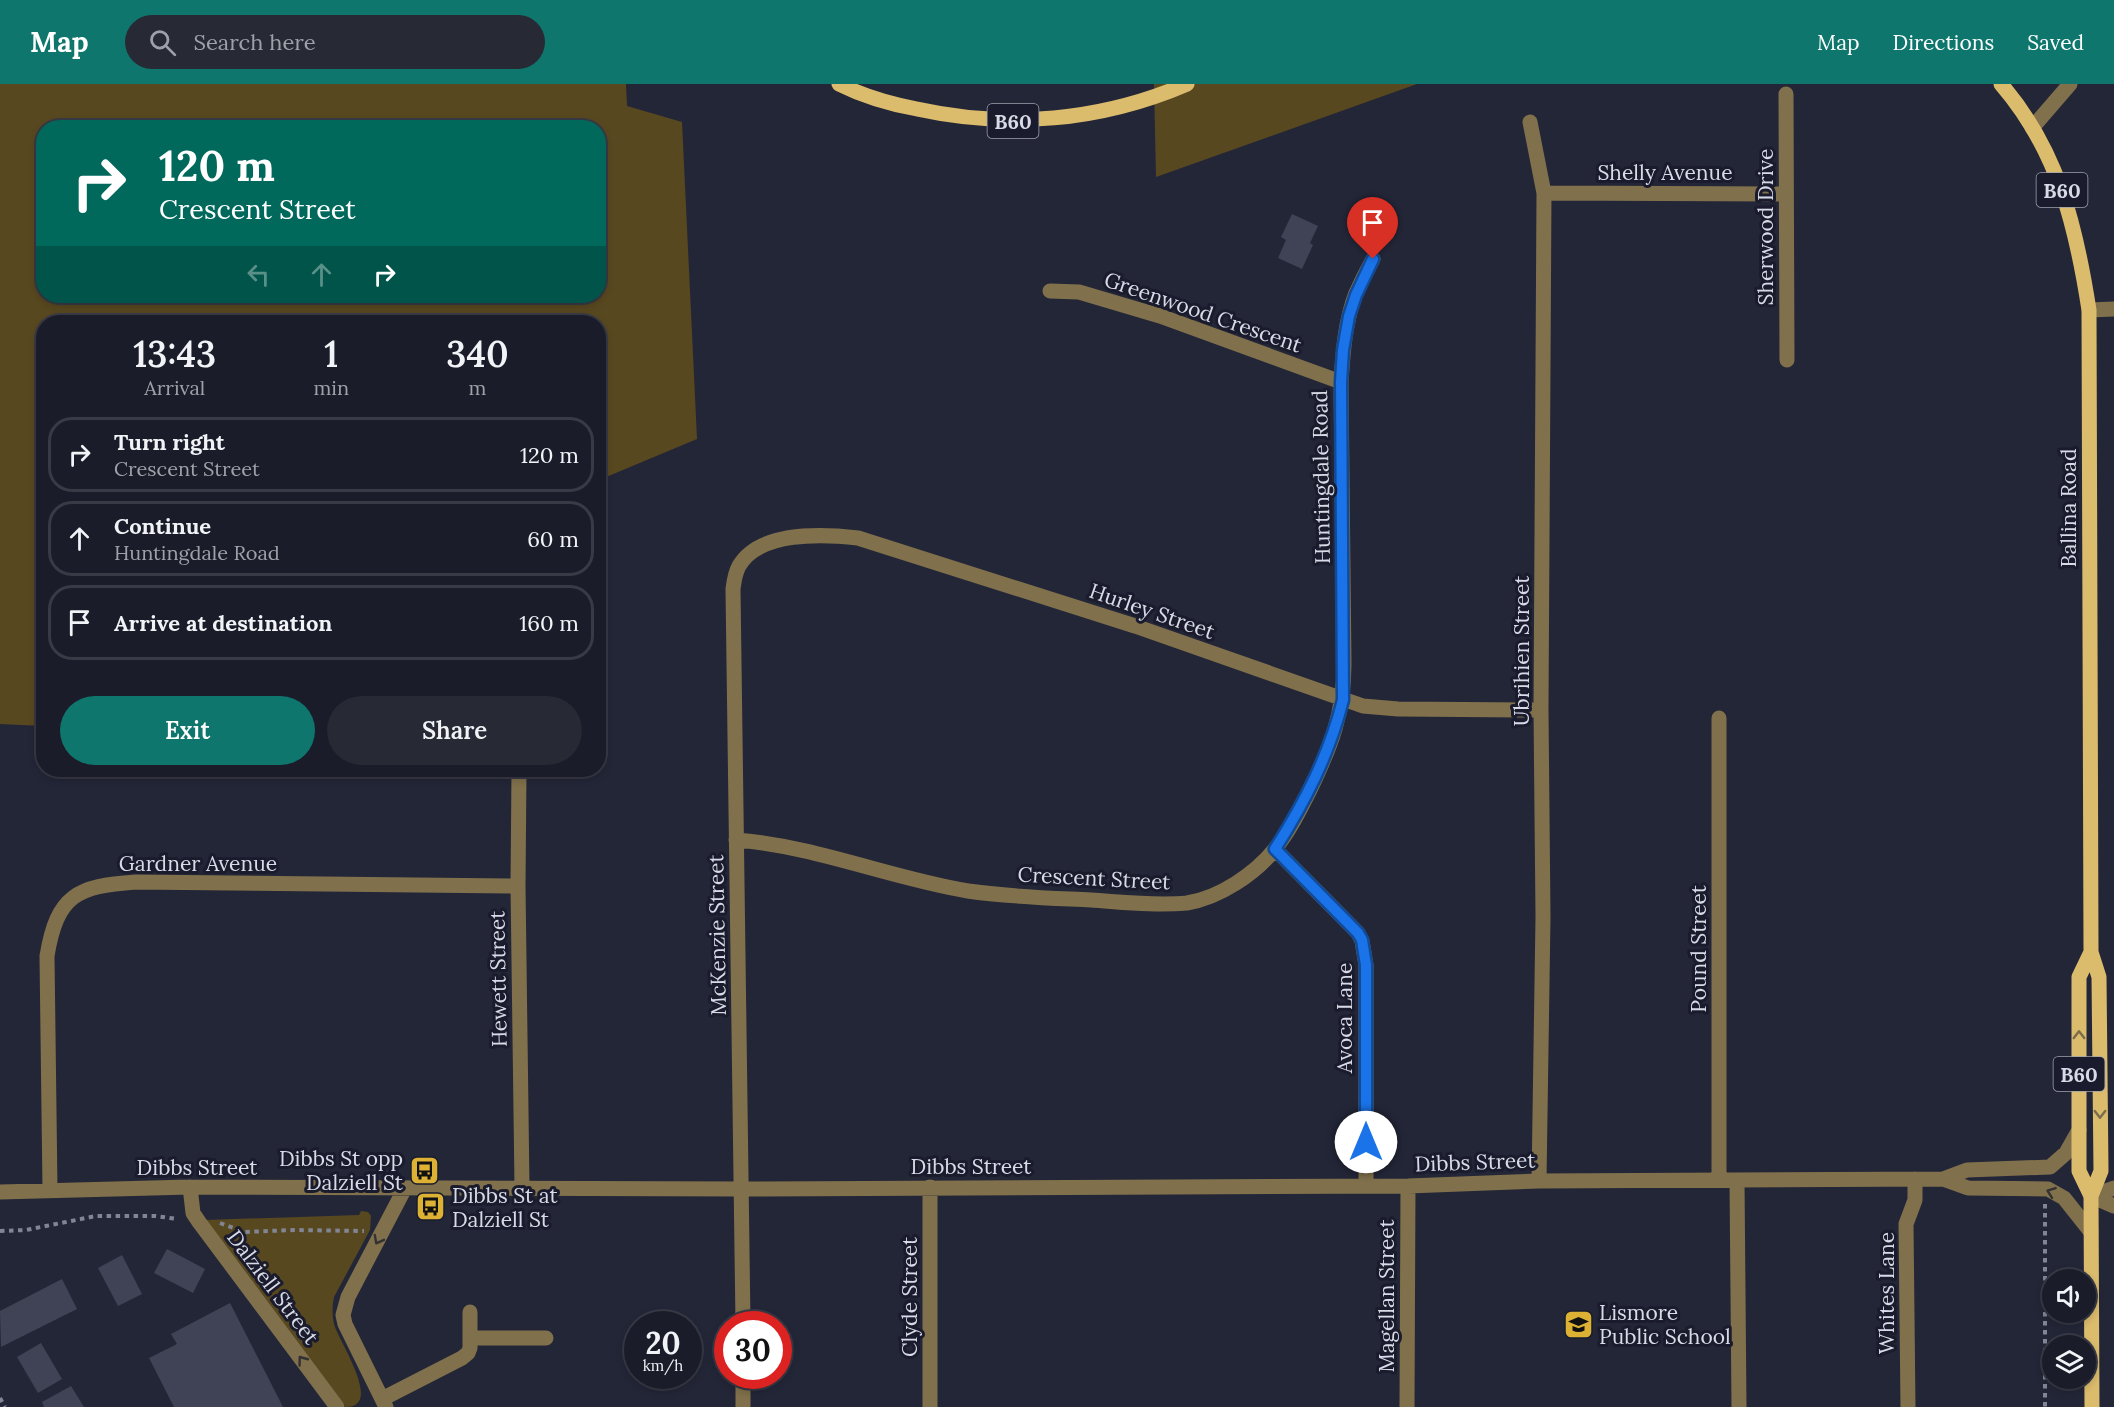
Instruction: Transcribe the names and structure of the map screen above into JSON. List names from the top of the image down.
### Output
{
  "streets": {
    "main road": ["B60", "Ballina Road"],
    "street": [
      "Shelly Avenue",
      "Sherwood Drive",
      "Greenwood Crescent",
      "Huntingdale Road",
      "Hurley Street",
      "Ubrihien Street",
      "Gardner Avenue",
      "Crescent Street",
      "McKenzie Street",
      "Pound Street",
      "Hewett Street",
      "Avoca Lane",
      "Dibbs Street",
      "Dalziell Street",
      "Whites Lane",
      "Magellan Street",
      "Clyde Street"
    ]
  },
  "crossings": [
    ["Shelly Avenue", "Sherwood Drive"],
    ["Shelly Avenue", "Ubrihien Street"],
    ["Greenwood Crescent", "Huntingdale Road"],
    ["Huntingdale Road", "Hurley Street"],
    ["Huntingdale Road", "Crescent Street"],
    ["Ballina Road", "Dibbs Street"],
    ["Hurley Street", "Ubrihien Street"],
    ["Hurley Street", "Crescent Street"],
    ["Hurley Street", "McKenzie Street"],
    ["Ubrihien Street", "Dibbs Street"],
    ["Gardner Avenue", "Hewett Street"],
    ["Gardner Avenue", "Dibbs Street"],
    ["Crescent Street", "McKenzie Street"],
    ["Crescent Street", "Avoca Lane"],
    ["McKenzie Street", "Dibbs Street"],
    ["Pound Street", "Dibbs Street"],
    ["Hewett Street", "Dibbs Street"],
    ["Avoca Lane", "Dibbs Street"],
    ["Dibbs Street", "Dalziell Street"],
    ["Dibbs Street", "Whites Lane"],
    ["Dibbs Street", "Magellan Street"],
    ["Dibbs Street", "Clyde Street"]
  ],
  "places": {
    "bus stop": ["Dibbs St opp Dalziell St", "Dibbs St at Dalziell St"],
    "school or university": ["Lismore Public School"]
  },
  "page": {
    "header": "Map",
    "search": "Search here",
    "nav": ["Map", "Directions", "Saved"],
    "turn": ["120 m", "Crescent Street"],
    "eta": [
      "13:43",
      "Arrival",
      "1",
      "min",
      "340",
      "m"
    ],
    "list": [
      {
        "name": "Turn right",
        "note": "Crescent Street",
        "value": "120 m"
      },
      {
        "name": "Continue",
        "note": "Huntingdale Road",
        "value": "60 m"
      },
      {
        "name": "Arrive at destination",
        "value": "160 m"
      }
    ],
    "buttons": ["Exit", "Share"],
    "speed": "20 km/h",
    "limit": "30"
  }
}
